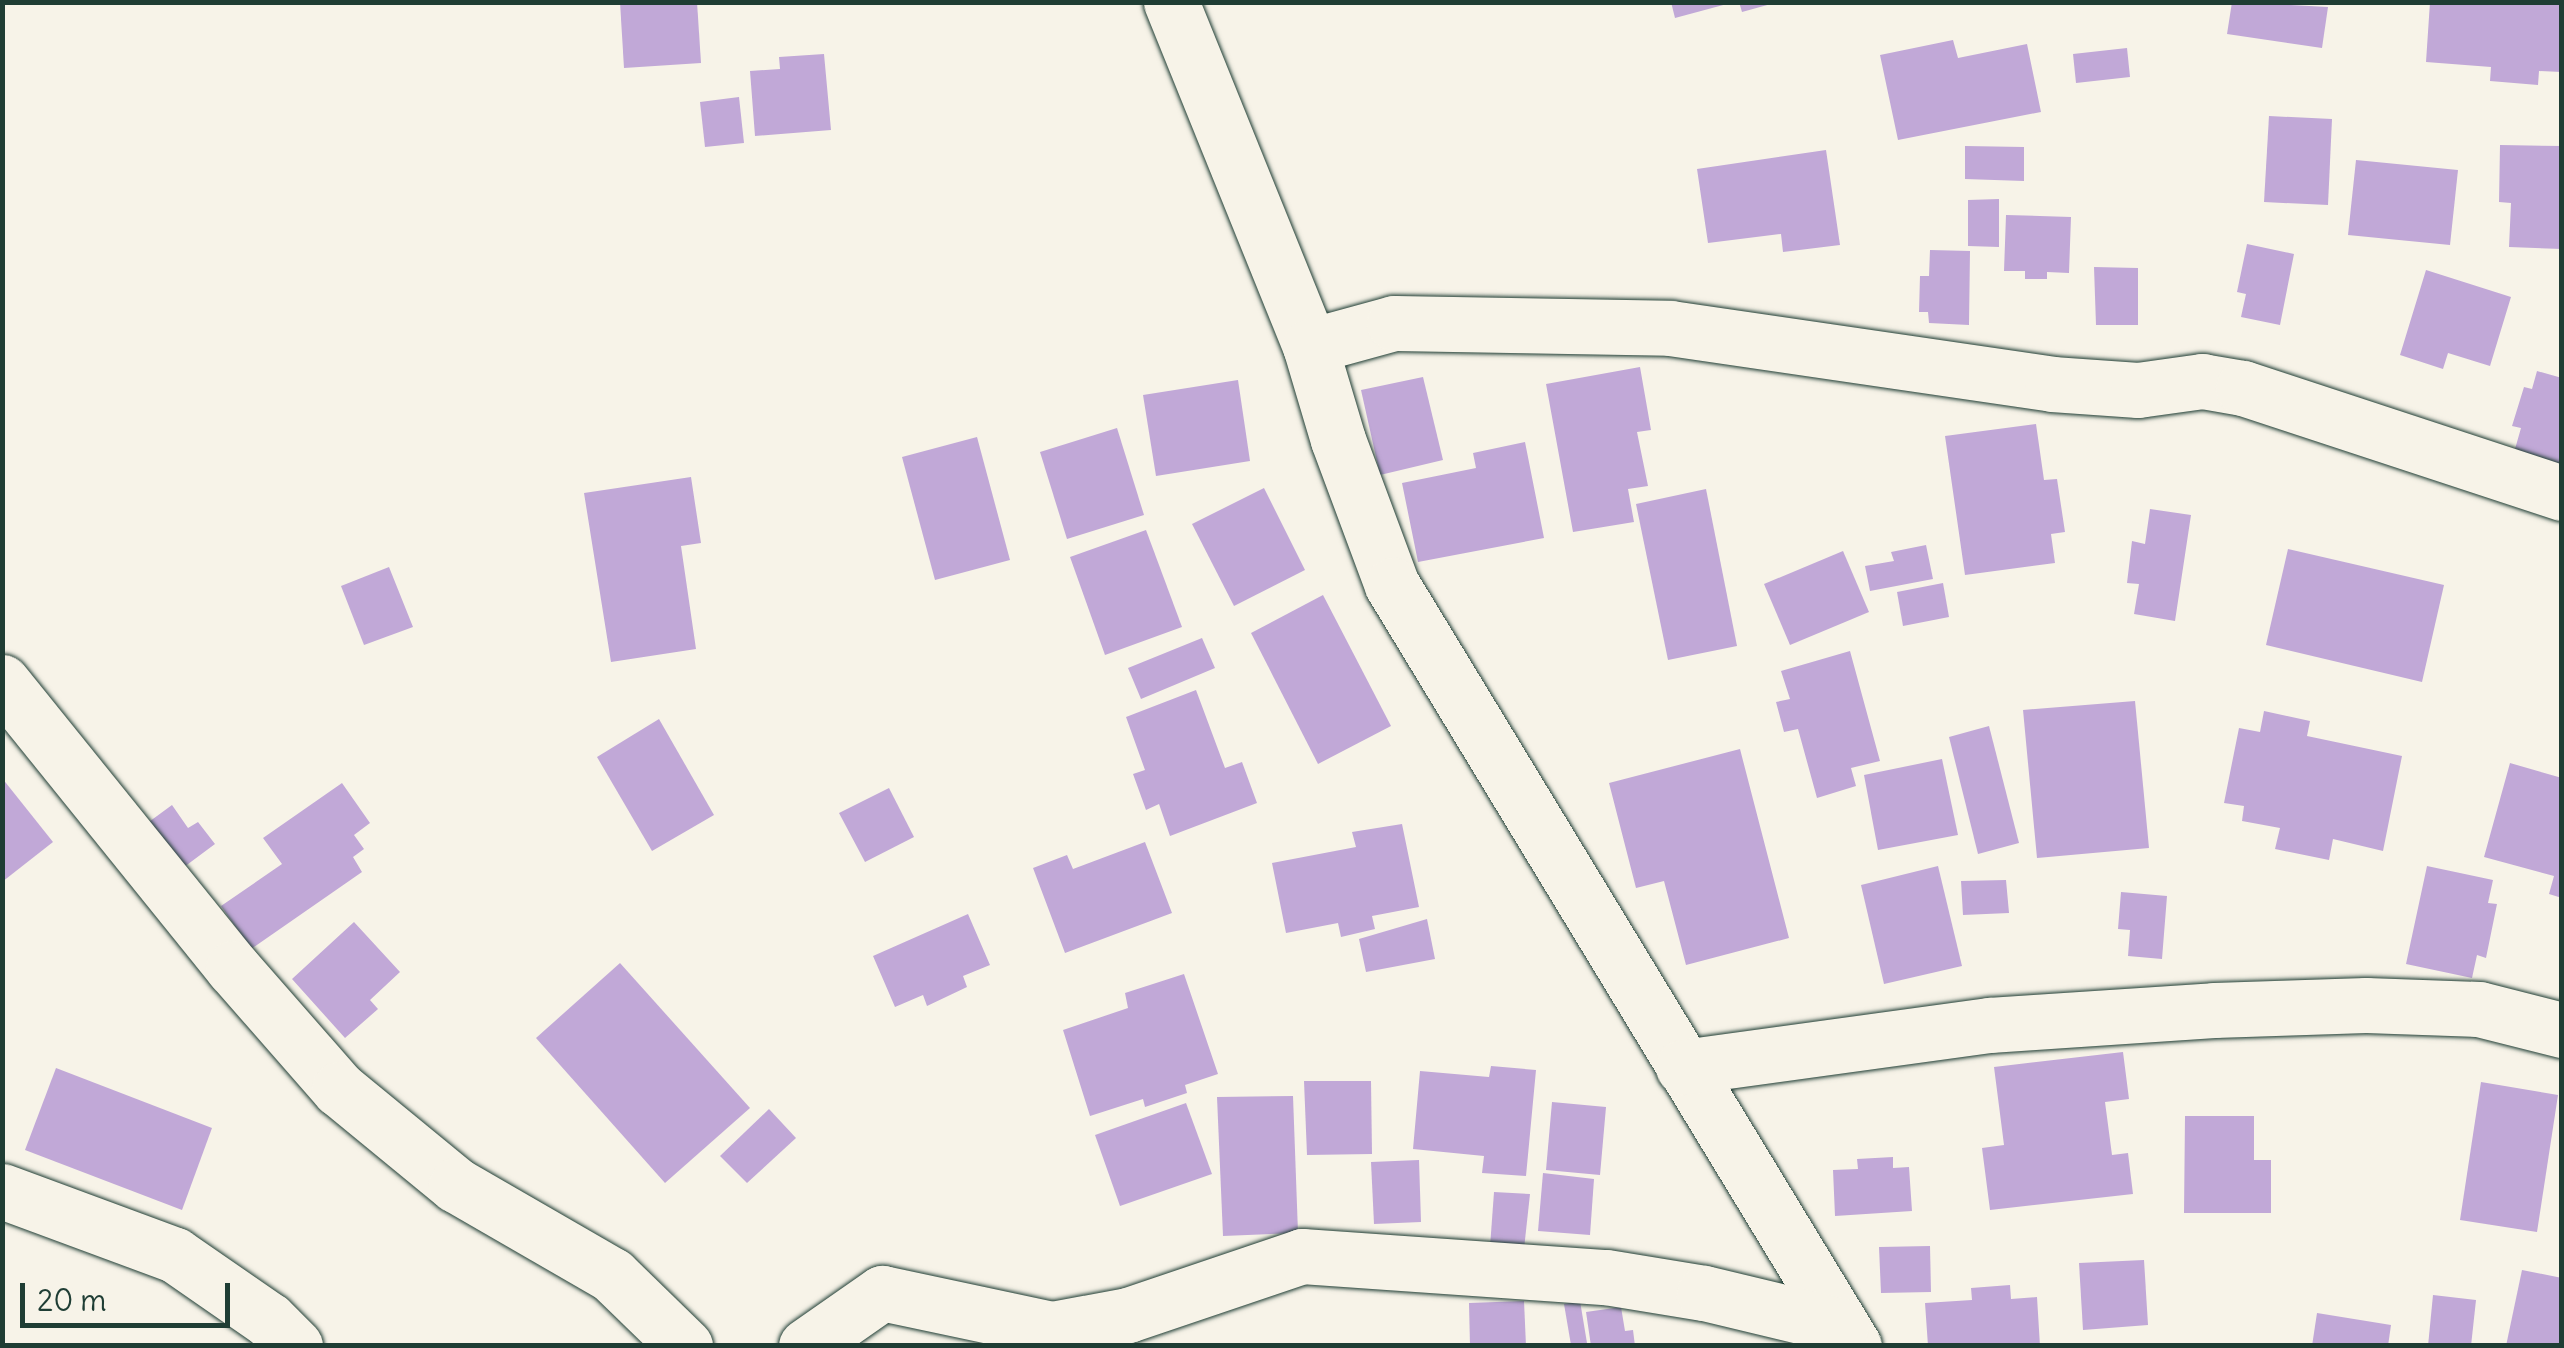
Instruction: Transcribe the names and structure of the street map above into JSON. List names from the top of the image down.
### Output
{
  "scale_bar": "20 m"
}
